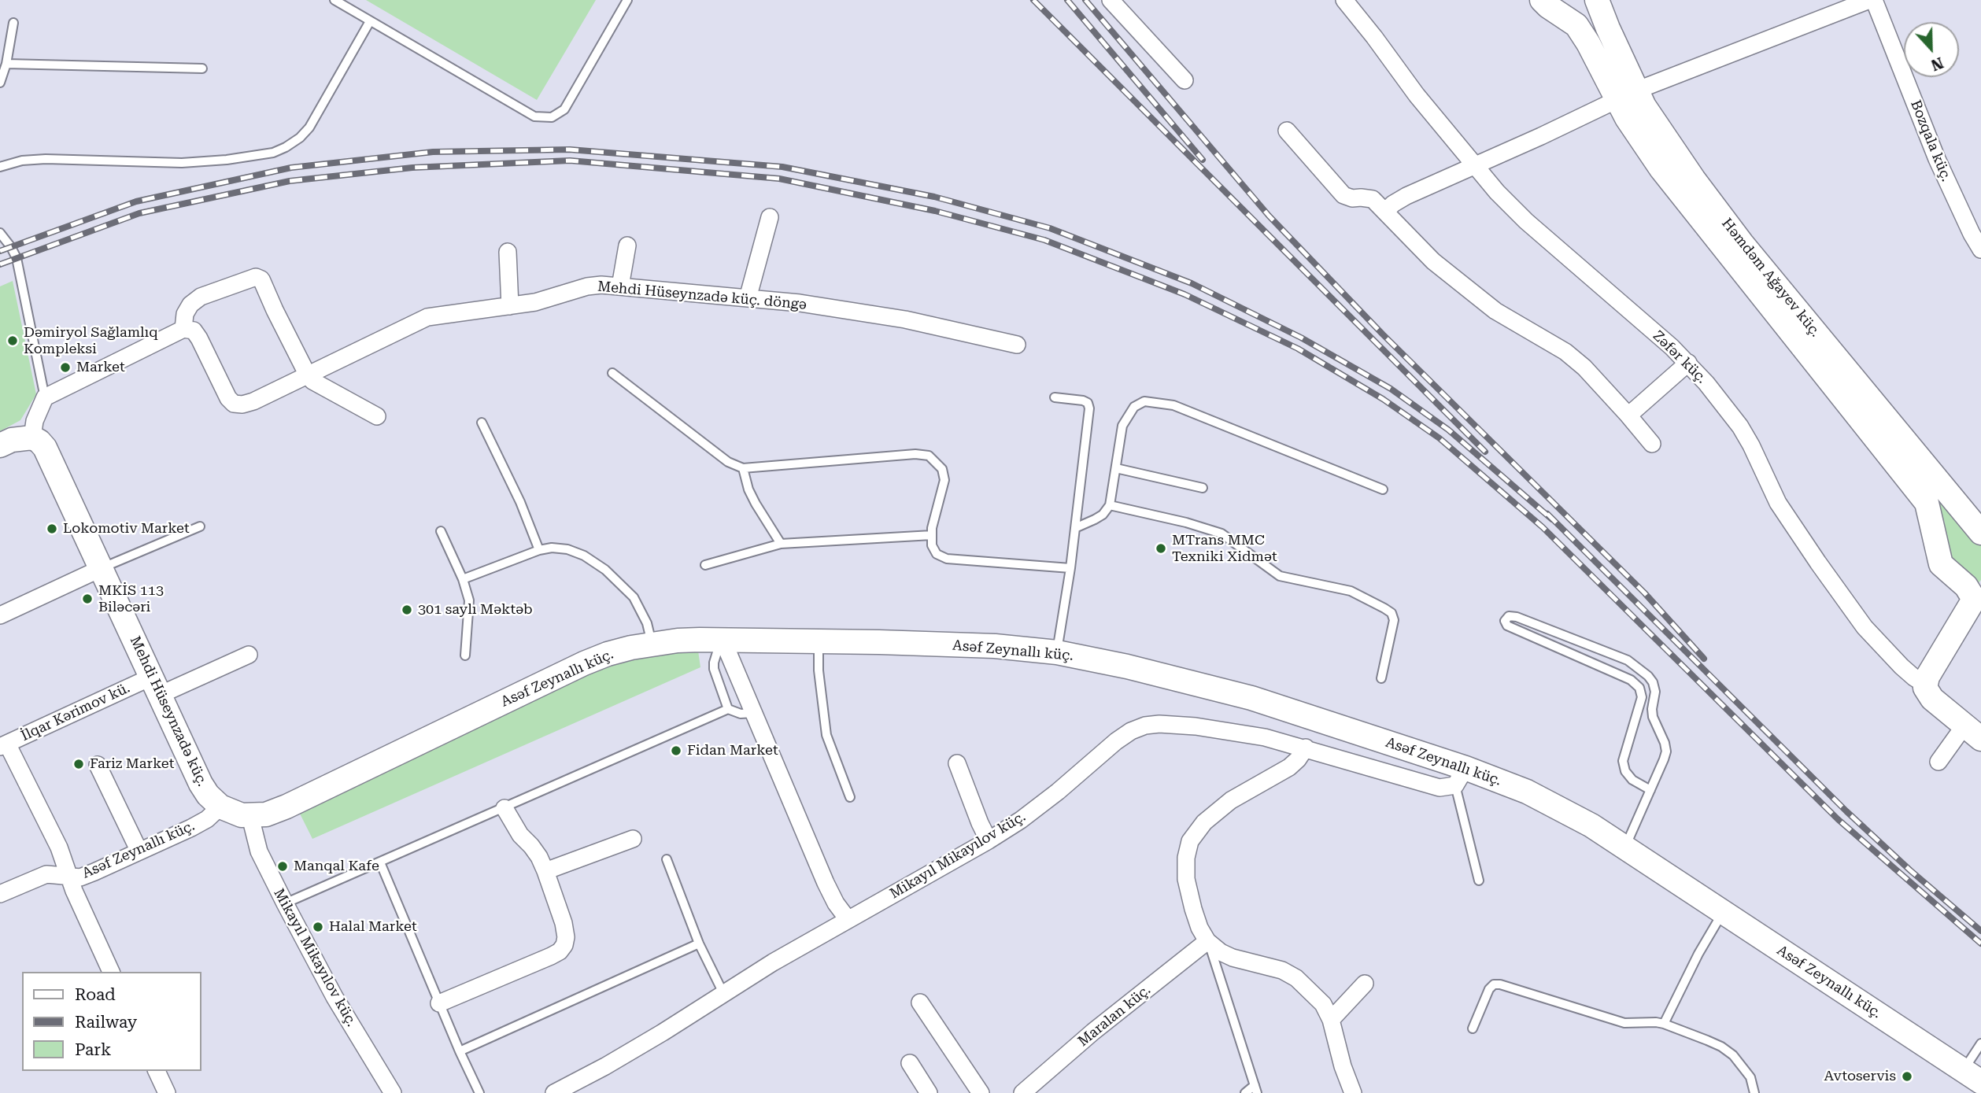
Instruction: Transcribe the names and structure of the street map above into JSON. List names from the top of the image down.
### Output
{
  "streets": {
    "main road": [
      "Həmdəm Ağayev küç.",
      "Zəfər küç.",
      "Asəf Zeynallı küç.",
      "Mehdi Hüseynzadə küç."
    ],
    "street": [
      "Bozqala küç.",
      "Mehdi Hüseynzadə küç. döngə",
      "İlqar Kərimov kü.",
      "Mikayıl Mikayılov küç.",
      "Maralan küç."
    ]
  },
  "crossings": [
    ["Asəf Zeynallı küç.", "Mehdi Hüseynzadə küç."],
    ["Asəf Zeynallı küç.", "Mikayıl Mikayılov küç."],
    ["Mehdi Hüseynzadə küç.", "İlqar Kərimov kü."]
  ],
  "places": [
    "Dəmiryol Sağlamlıq Kompleksi",
    "Market",
    "Lokomotiv Market",
    "MTrans MMC Texniki Xidmət",
    "MKİS 113 Biləcəri",
    "301 saylı Məktəb",
    "Fidan Market",
    "Fariz Market",
    "Manqal Kafe",
    "Halal Market",
    "Avtoservis"
  ],
  "legend": ["Road", "Railway", "Park"],
  "north": "bottom"
}
